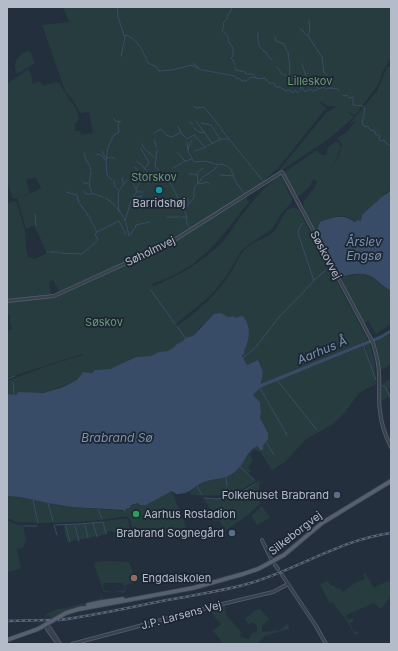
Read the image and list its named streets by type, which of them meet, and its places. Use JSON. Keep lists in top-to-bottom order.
{
  "streets": {
    "main road": ["Silkeborgvej"],
    "street": ["Søholmvej", "Søskovvej", "J.P. Larsens Vej"]
  },
  "crossings": [
    ["Søholmvej", "Søskovvej"]
  ],
  "water": ["Årslev Engsø", "Aarhus Å", "Brabrand Sø"],
  "parks": ["Lilleskov", "Storskov", "Søskov"],
  "places": [
    "Barridshøj",
    "Folkehuset Brabrand",
    "Aarhus Rostadion",
    "Brabrand Sognegård",
    "Engdalskolen"
  ]
}
